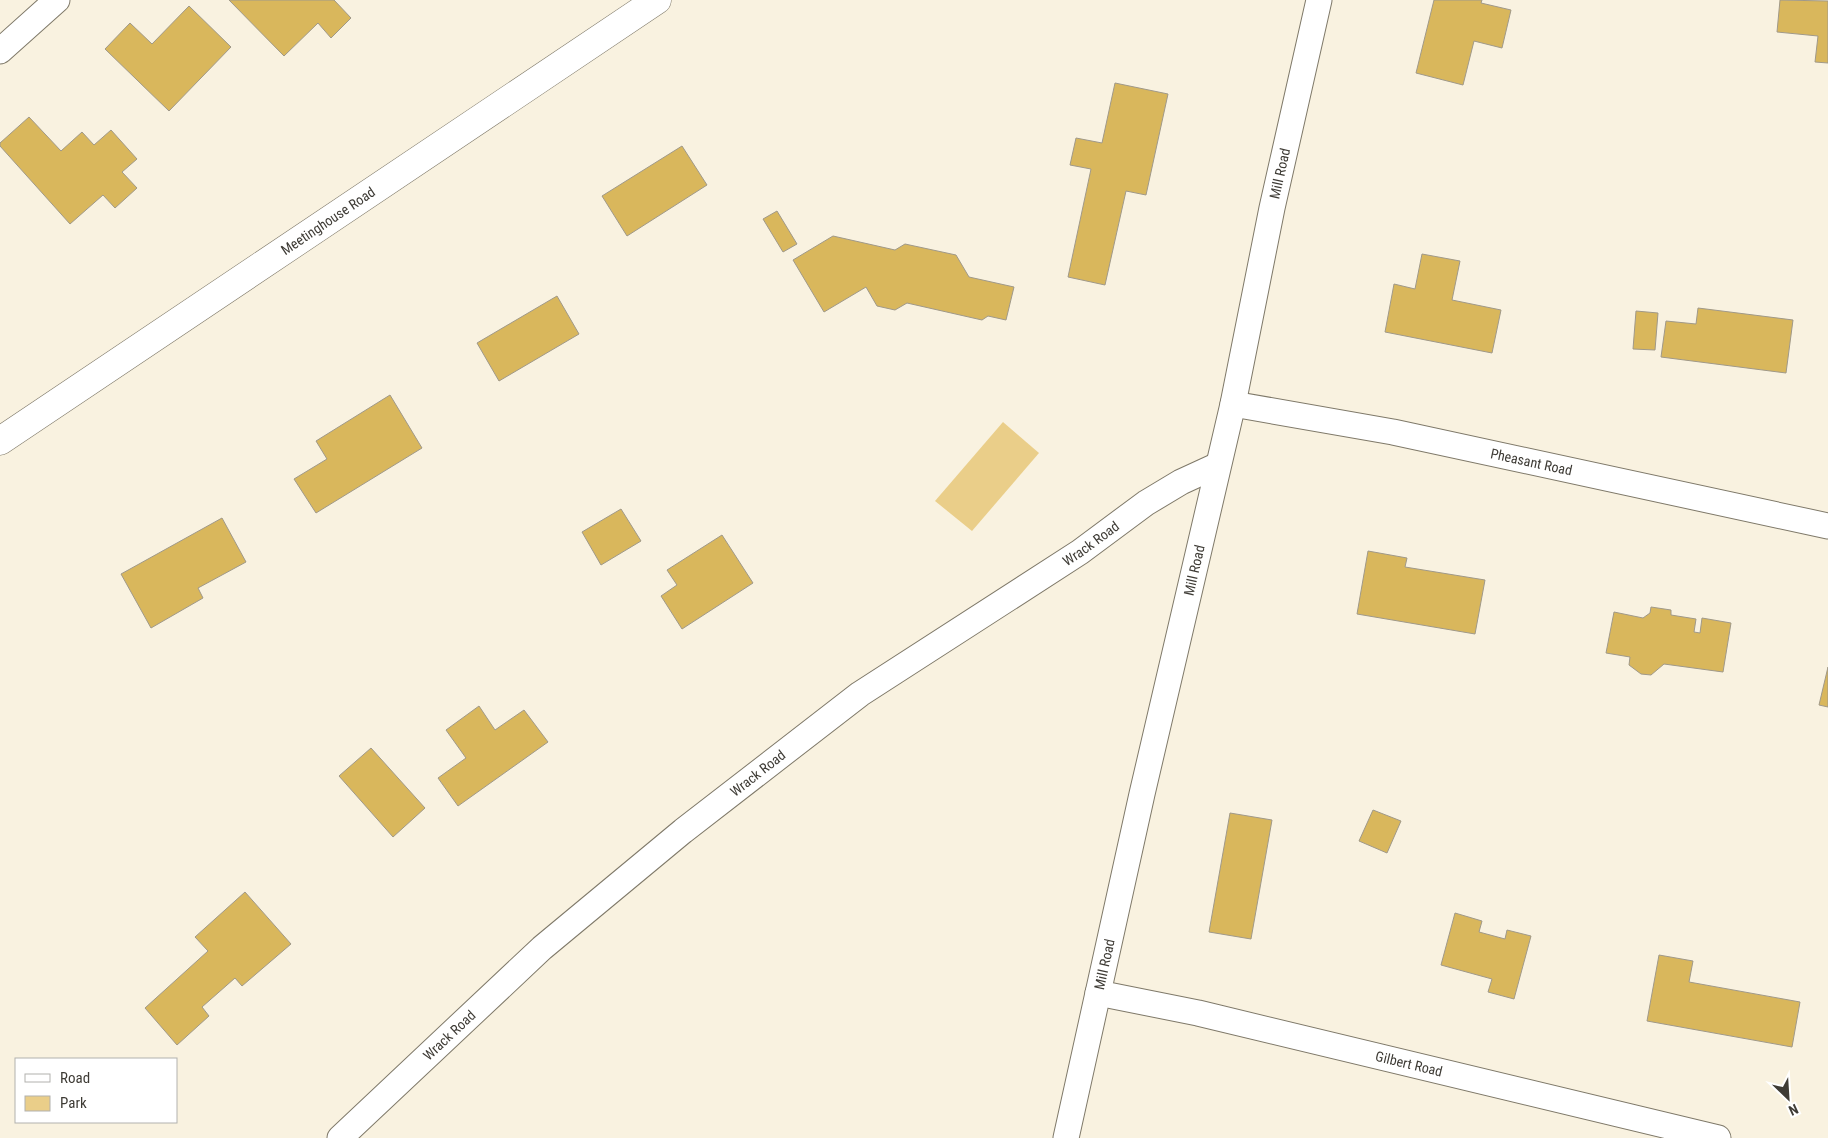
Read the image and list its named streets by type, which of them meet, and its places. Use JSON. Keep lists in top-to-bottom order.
{
  "streets": {
    "street": [
      "Mill Road",
      "Meetinghouse Road",
      "Pheasant Road",
      "Wrack Road",
      "Gilbert Road"
    ]
  },
  "crossings": [
    ["Mill Road", "Pheasant Road"],
    ["Mill Road", "Wrack Road"],
    ["Mill Road", "Gilbert Road"]
  ],
  "legend": ["Road", "Park"],
  "north": "bottom right"
}
